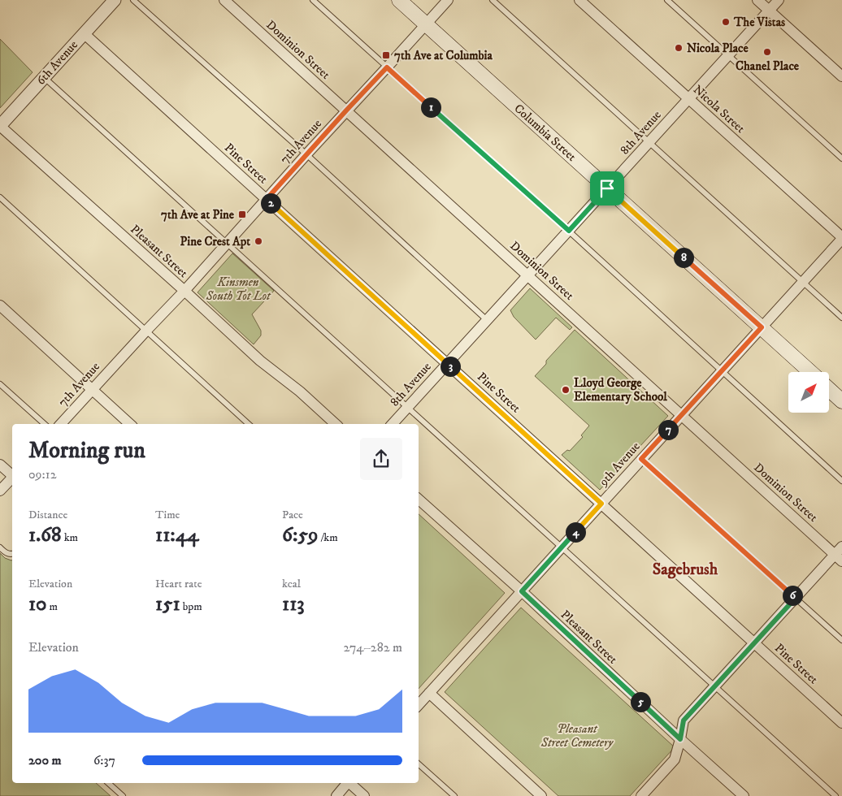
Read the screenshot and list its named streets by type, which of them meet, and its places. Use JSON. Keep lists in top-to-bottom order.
{
  "streets": {
    "main road": ["Columbia Street"],
    "street": [
      "Dominion Street",
      "6th Avenue",
      "Nicola Street",
      "8th Avenue",
      "7th Avenue",
      "Pine Street",
      "Pleasant Street",
      "9th Avenue"
    ]
  },
  "crossings": [
    ["Dominion Street", "8th Avenue"],
    ["Dominion Street", "7th Avenue"],
    ["Dominion Street", "9th Avenue"],
    ["6th Avenue", "Pine Street"],
    ["6th Avenue", "Pleasant Street"],
    ["Nicola Street", "8th Avenue"],
    ["Nicola Street", "9th Avenue"],
    ["Columbia Street", "8th Avenue"],
    ["Columbia Street", "7th Avenue"],
    ["Columbia Street", "9th Avenue"],
    ["8th Avenue", "Pine Street"],
    ["7th Avenue", "Pine Street"],
    ["7th Avenue", "Pleasant Street"],
    ["Pine Street", "9th Avenue"],
    ["Pleasant Street", "9th Avenue"]
  ],
  "districts": ["Sagebrush"],
  "parks": ["Kinsmen South Tot Lot", "Pleasant Street Cemetery"],
  "places": {
    "other": [
      "The Vistas",
      "Nicola Place",
      "Chanel Place",
      "Pine Crest Apt",
      "Lloyd George Elementary School"
    ],
    "transit": ["7th Ave at Columbia", "7th Ave at Pine"]
  },
  "north": "top right",
  "page": {
    "pins": [
      "1",
      "2",
      "8",
      "3",
      "7",
      "4",
      "6",
      "5"
    ],
    "heading": ["Morning run", "09:12"],
    "stats": [
      ["Distance", "1.68 km"],
      ["Time", "11:44"],
      ["Pace", "6:59 /km"],
      ["Elevation", "10 m"],
      ["Heart rate", "151 bpm"],
      ["kcal", "113"]
    ],
    "chart": ["Elevation", "274–282 m"],
    "list": [
      {
        "name": "200 m",
        "note": "6:37"
      }
    ]
  }
}
